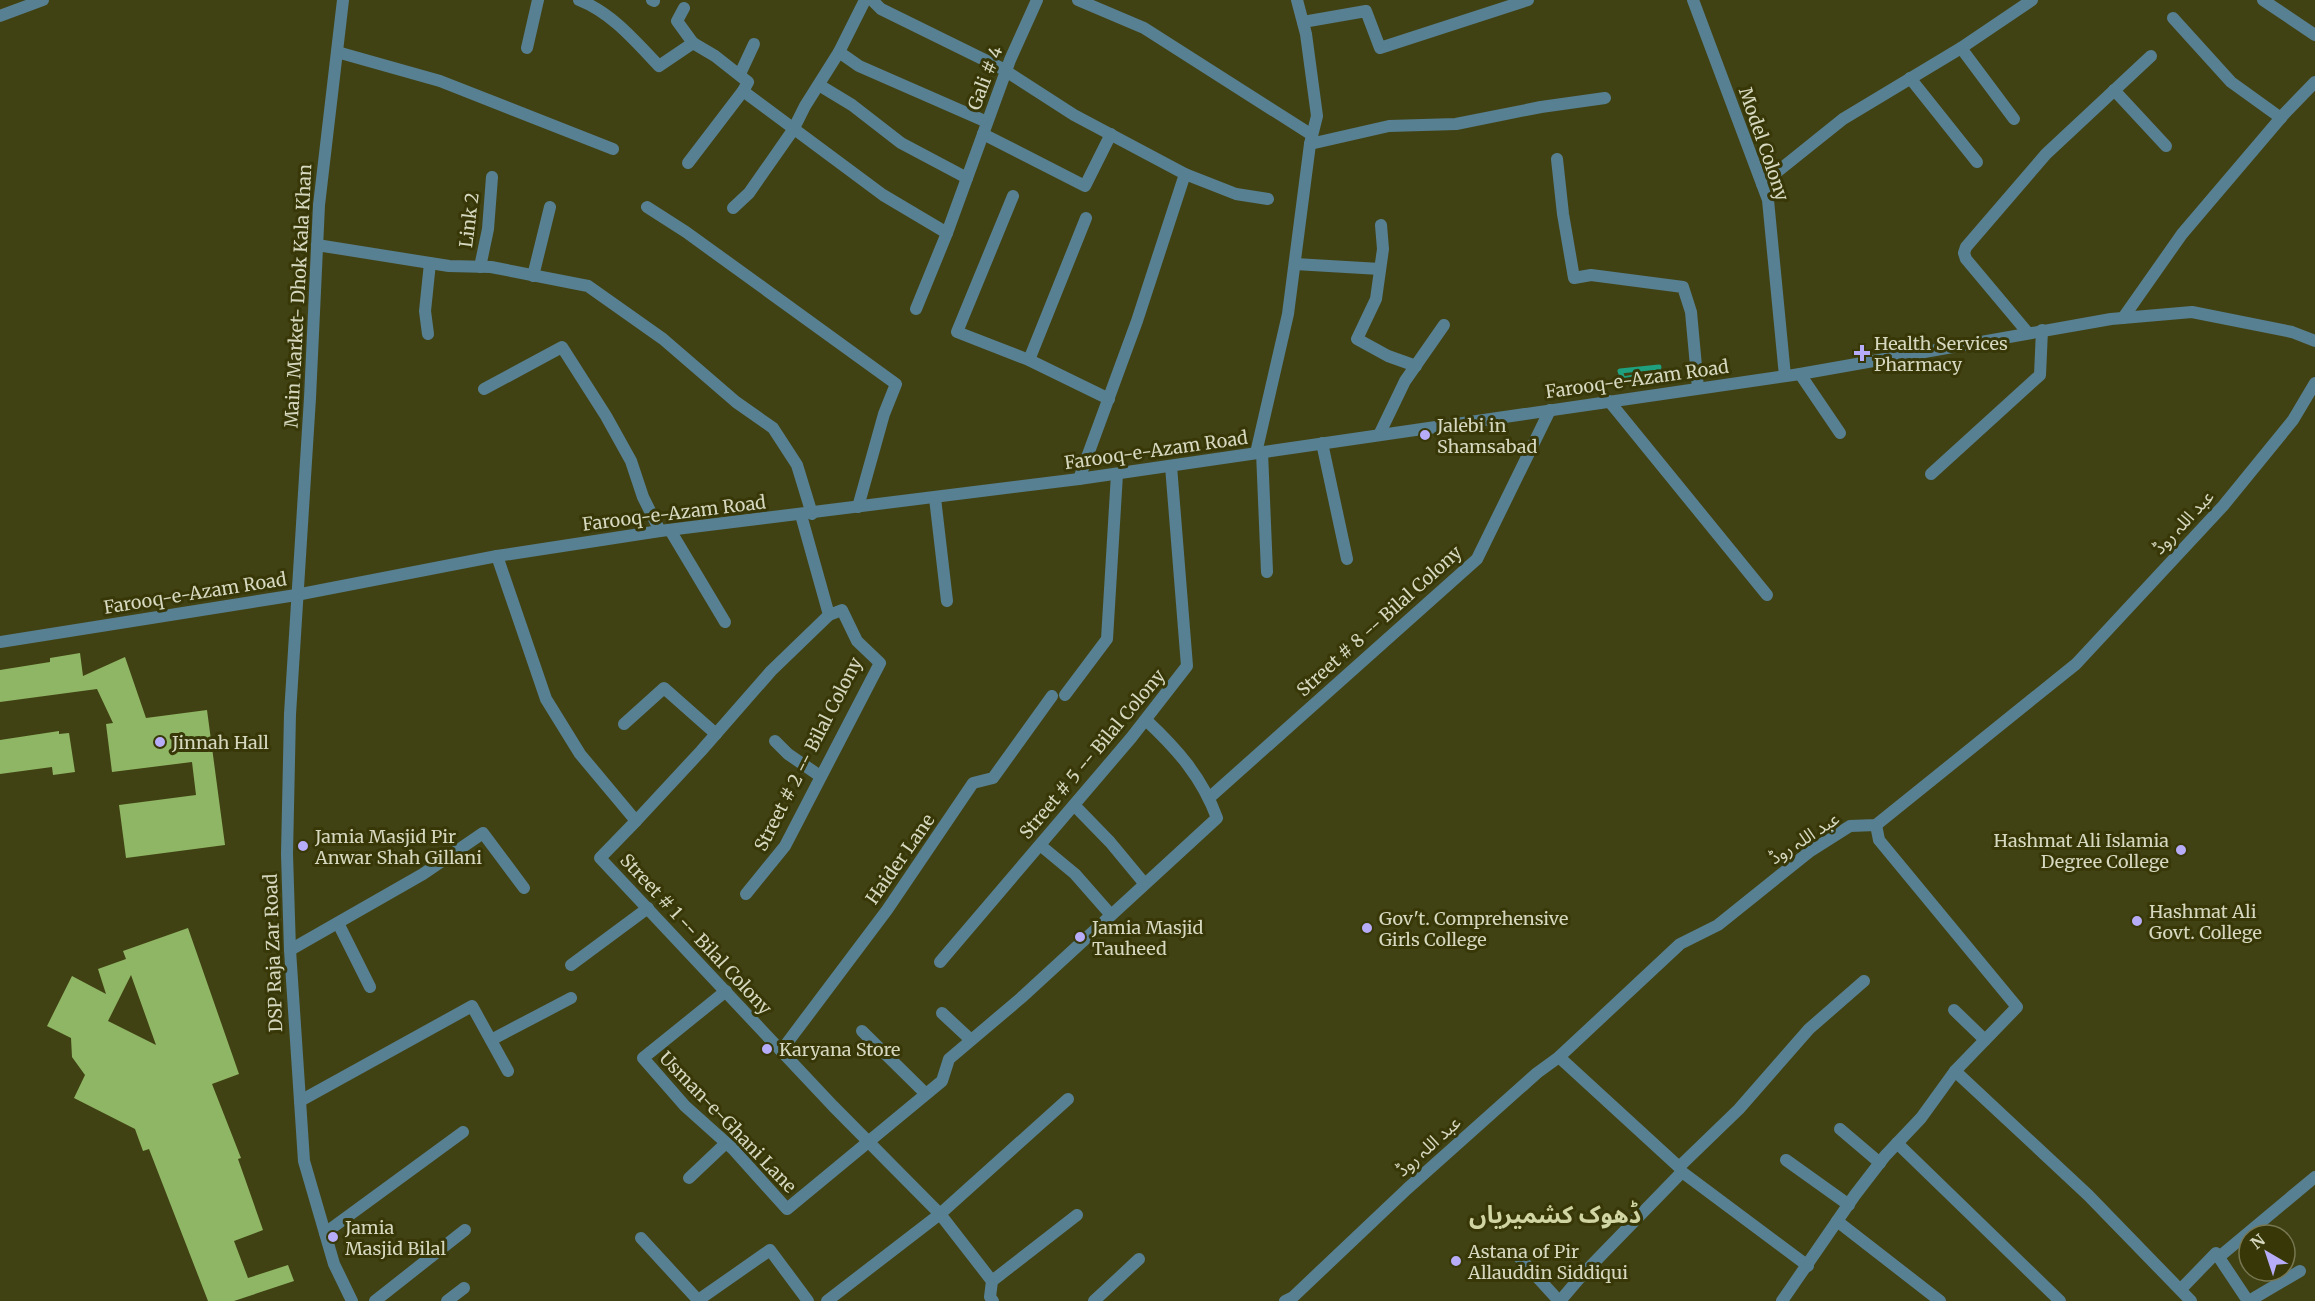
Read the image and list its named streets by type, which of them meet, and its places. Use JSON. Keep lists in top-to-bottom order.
{
  "streets": {
    "street": [
      "Gali # 4",
      "Model Colony",
      "Link 2",
      "Main Market- Dhok Kala Khan",
      "Farooq-e-Azam Road",
      "عبد اللہ روڈ",
      "Street # 8 -- Bilal Colony",
      "Street # 2 -- Bilal Colony",
      "Street # 5 -- Bilal Colony",
      "Haider Lane",
      "Street # 1 -- Bilal Colony",
      "DSP Raja Zar Road",
      "Usman-e-Ghani Lane"
    ]
  },
  "crossings": [
    ["Model Colony", "Farooq-e-Azam Road"],
    ["Main Market- Dhok Kala Khan", "Farooq-e-Azam Road"],
    ["Main Market- Dhok Kala Khan", "DSP Raja Zar Road"],
    ["Farooq-e-Azam Road", "Street # 8 -- Bilal Colony"],
    ["Farooq-e-Azam Road", "Street # 5 -- Bilal Colony"],
    ["Farooq-e-Azam Road", "DSP Raja Zar Road"],
    ["Haider Lane", "Street # 1 -- Bilal Colony"],
    ["Street # 1 -- Bilal Colony", "Usman-e-Ghani Lane"]
  ],
  "districts": ["ڈھوک کشمیریاں"],
  "places": {
    "health": ["Health Services Pharmacy"],
    "other": [
      "Jalebi in Shamsabad",
      "Jinnah Hall",
      "Jamia Masjid Pir Anwar Shah Gillani",
      "Hashmat Ali Islamia Degree College",
      "Hashmat Ali Govt. College",
      "Gov't. Comprehensive Girls College",
      "Jamia Masjid Tauheed",
      "Karyana Store",
      "Jamia Masjid Bilal",
      "Astana of Pir Allauddin Siddiqui"
    ]
  },
  "north": "top left"
}
